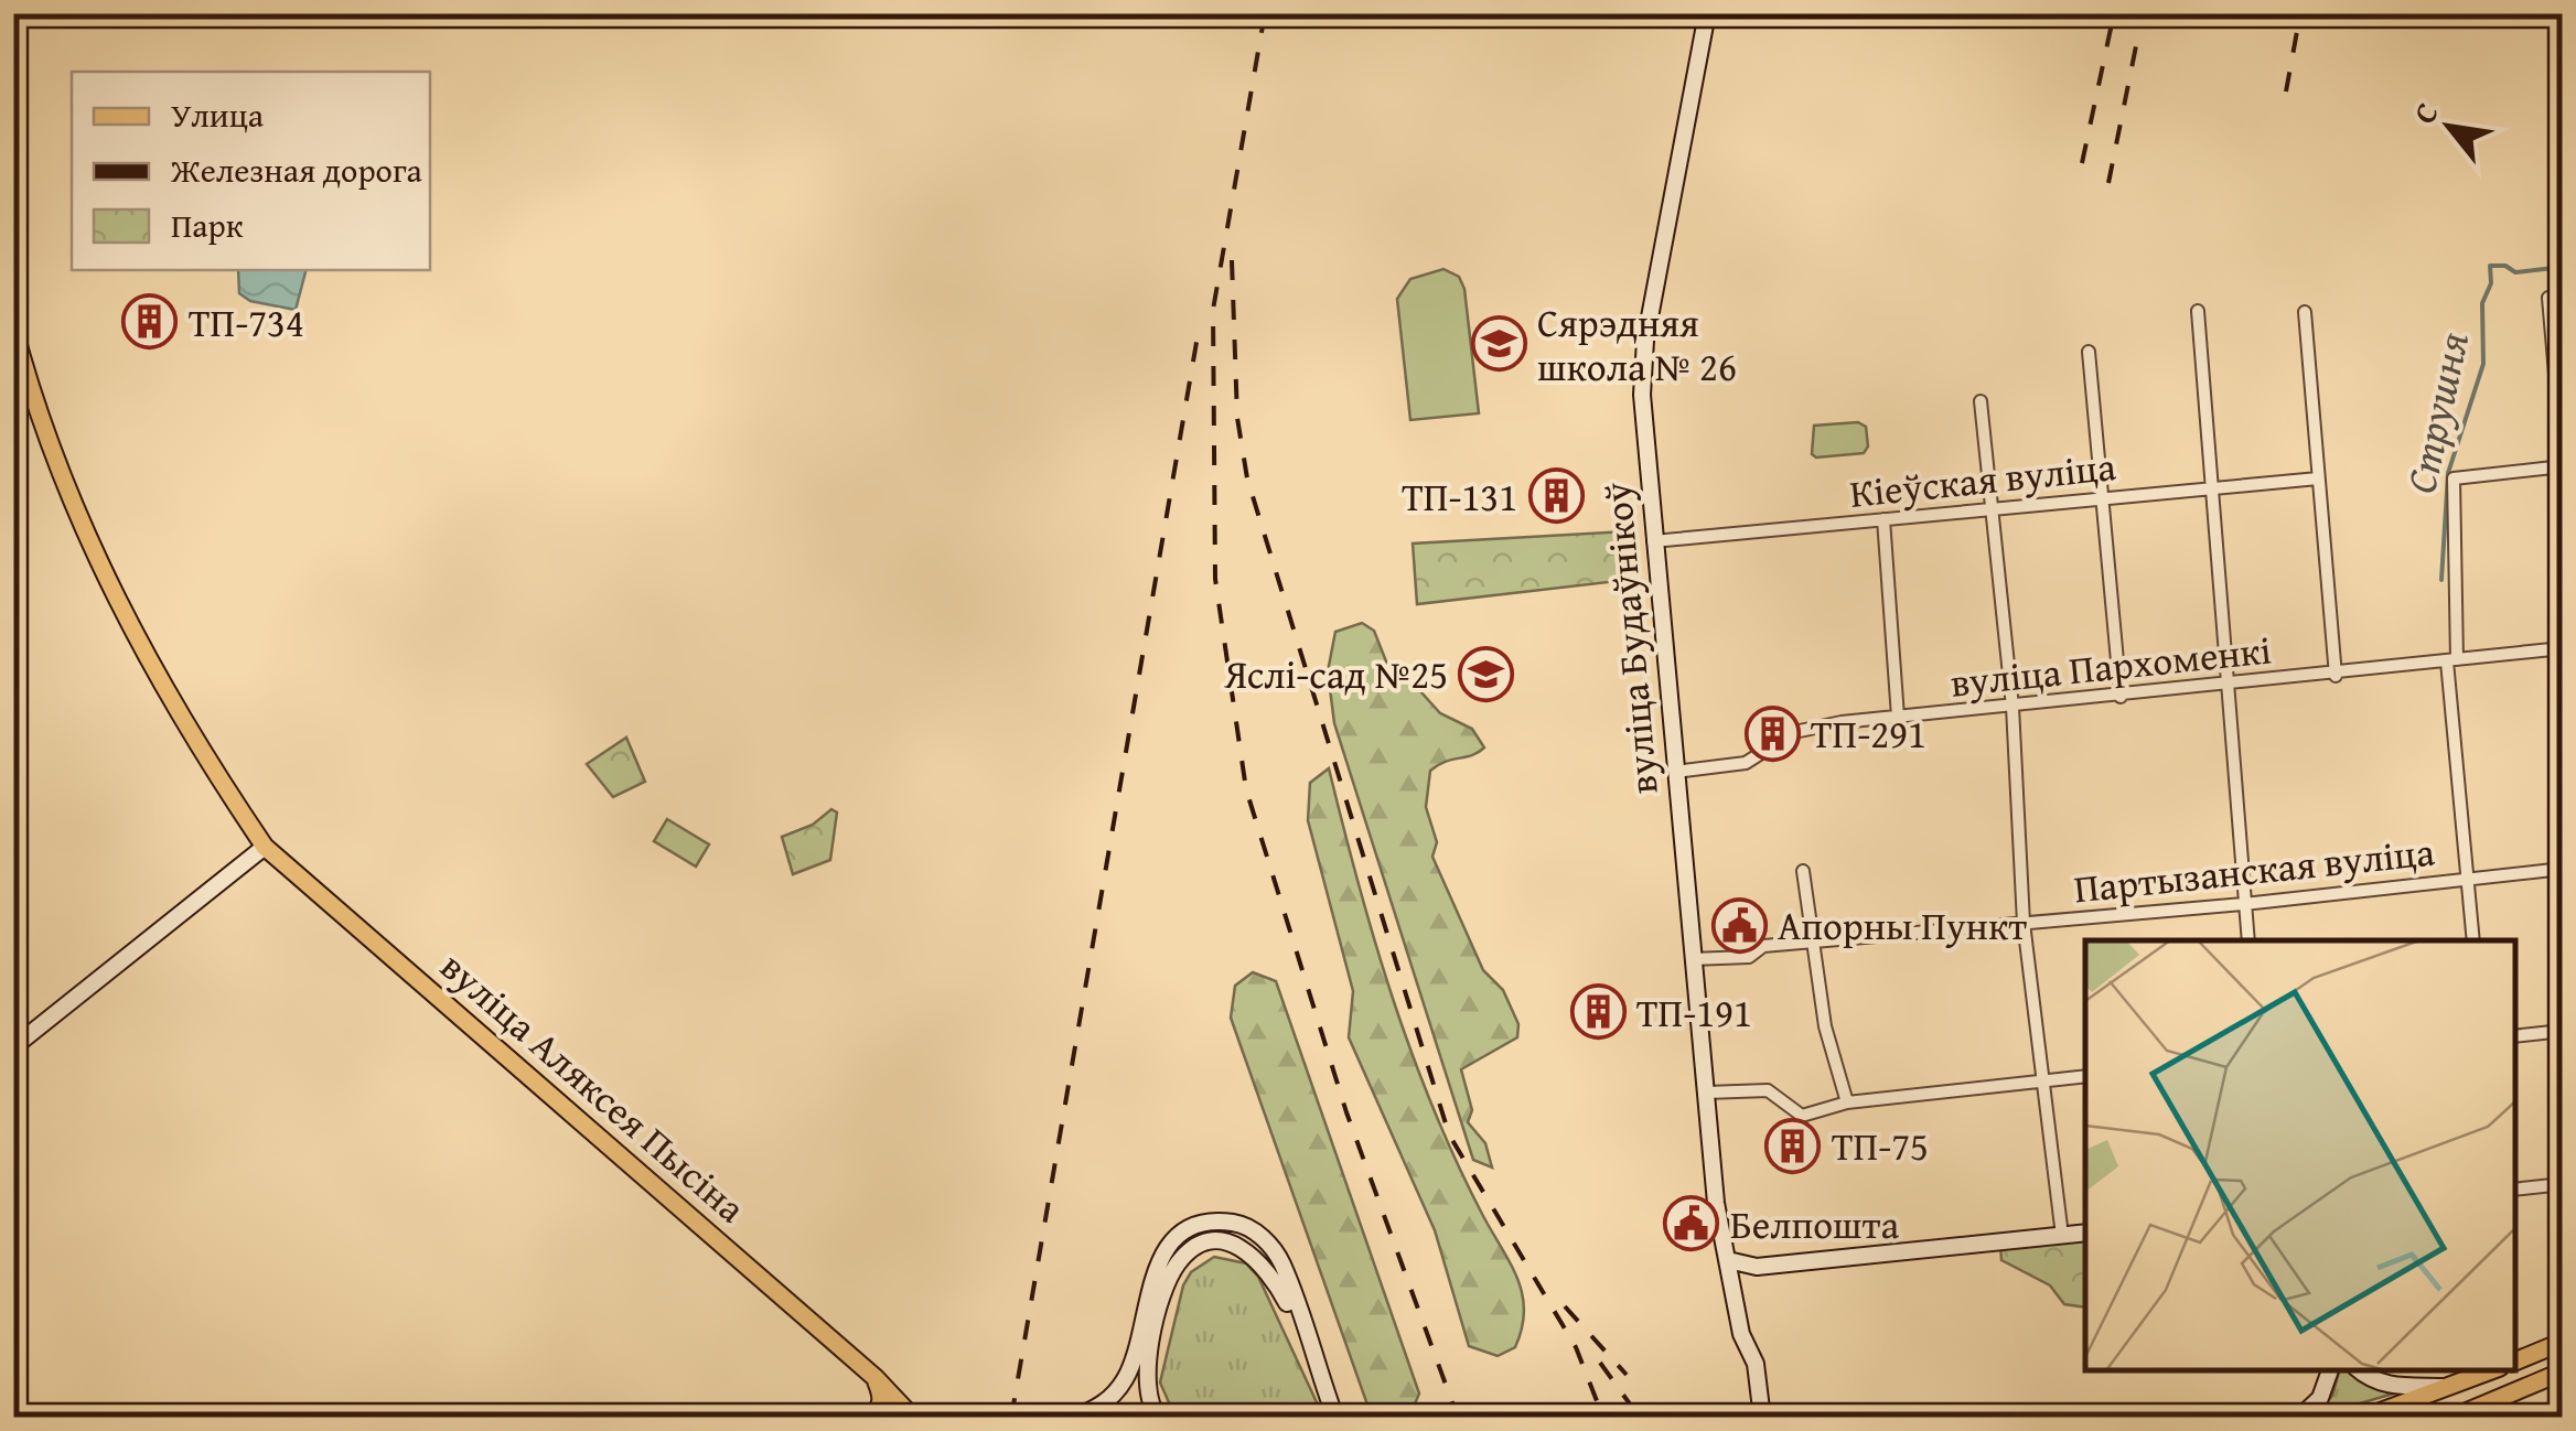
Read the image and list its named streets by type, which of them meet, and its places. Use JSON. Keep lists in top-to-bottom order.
{
  "streets": {
    "main road": ["вуліца Будаўнікоў", "вуліца Аляксея Пысіна"],
    "street": ["Кіеўская вуліца", "вуліца Пархоменкі", "Партызанская вуліца"]
  },
  "crossings": [
    ["Кіеўская вуліца", "вуліца Будаўнікоў"],
    ["вуліца Будаўнікоў", "вуліца Пархоменкі"],
    ["вуліца Будаўнікоў", "Партызанская вуліца"]
  ],
  "water": ["Струшня"],
  "places": {
    "building": [
      "ТП-734",
      "ТП-131",
      "ТП-291",
      "ТП-191",
      "ТП-75"
    ],
    "school or university": ["Сярэдняя школа № 26", "Яслі-сад №25"],
    "public building": ["Апорны Пункт", "Белпошта"]
  },
  "legend": ["Улица", "Железная дорога", "Парк"],
  "north": "top left"
}
